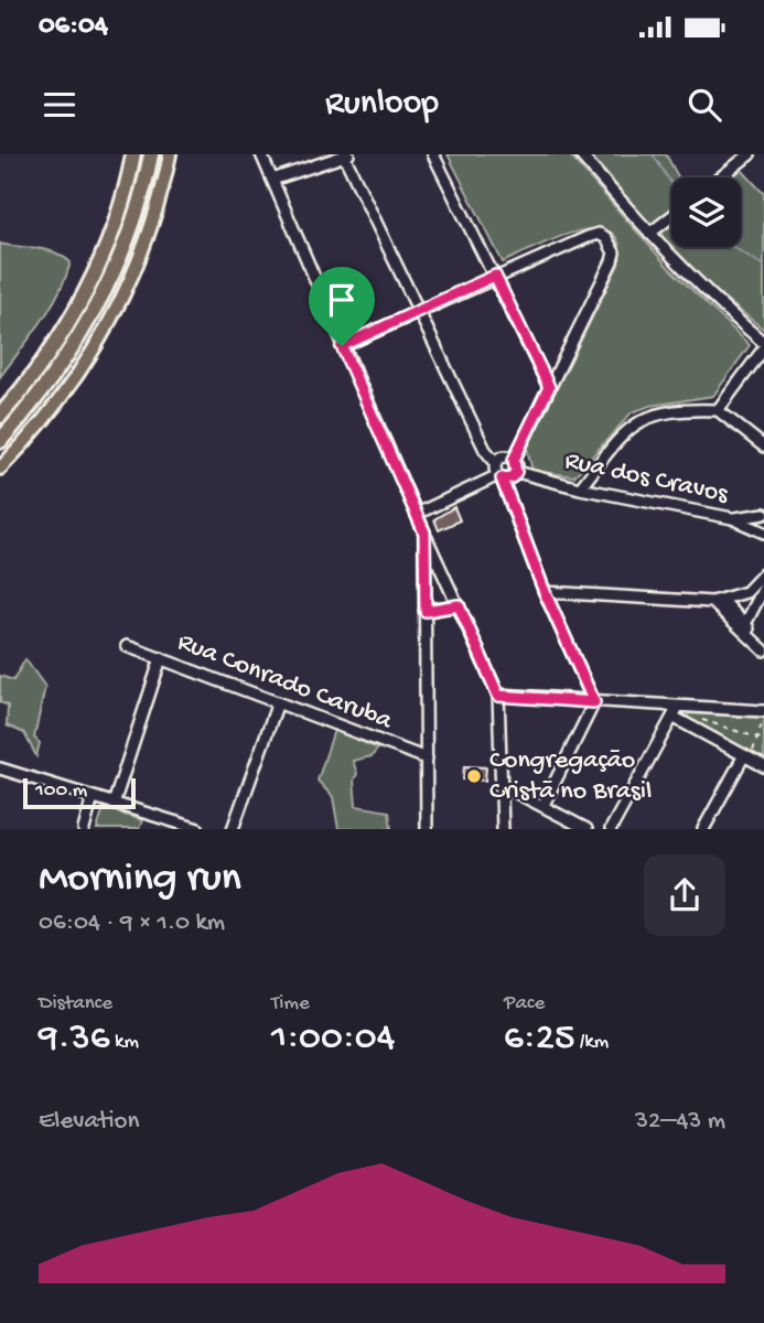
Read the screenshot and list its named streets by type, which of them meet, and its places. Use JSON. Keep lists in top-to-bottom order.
{
  "streets": {
    "street": ["Rua dos Cravos", "Rua Conrado Caruba"]
  },
  "places": ["Congregação Cristã no Brasil"],
  "scale_bar": "100 m",
  "page": {
    "status": "06:04",
    "header": "Runloop",
    "scale": "100 m",
    "heading": ["Morning run", "06:04 · 9 × 1.0 km"],
    "stats": [
      ["Distance", "9.36 km"],
      ["Time", "1:00:04"],
      ["Pace", "6:25 /km"]
    ],
    "chart": ["Elevation", "32–43 m"]
  }
}
